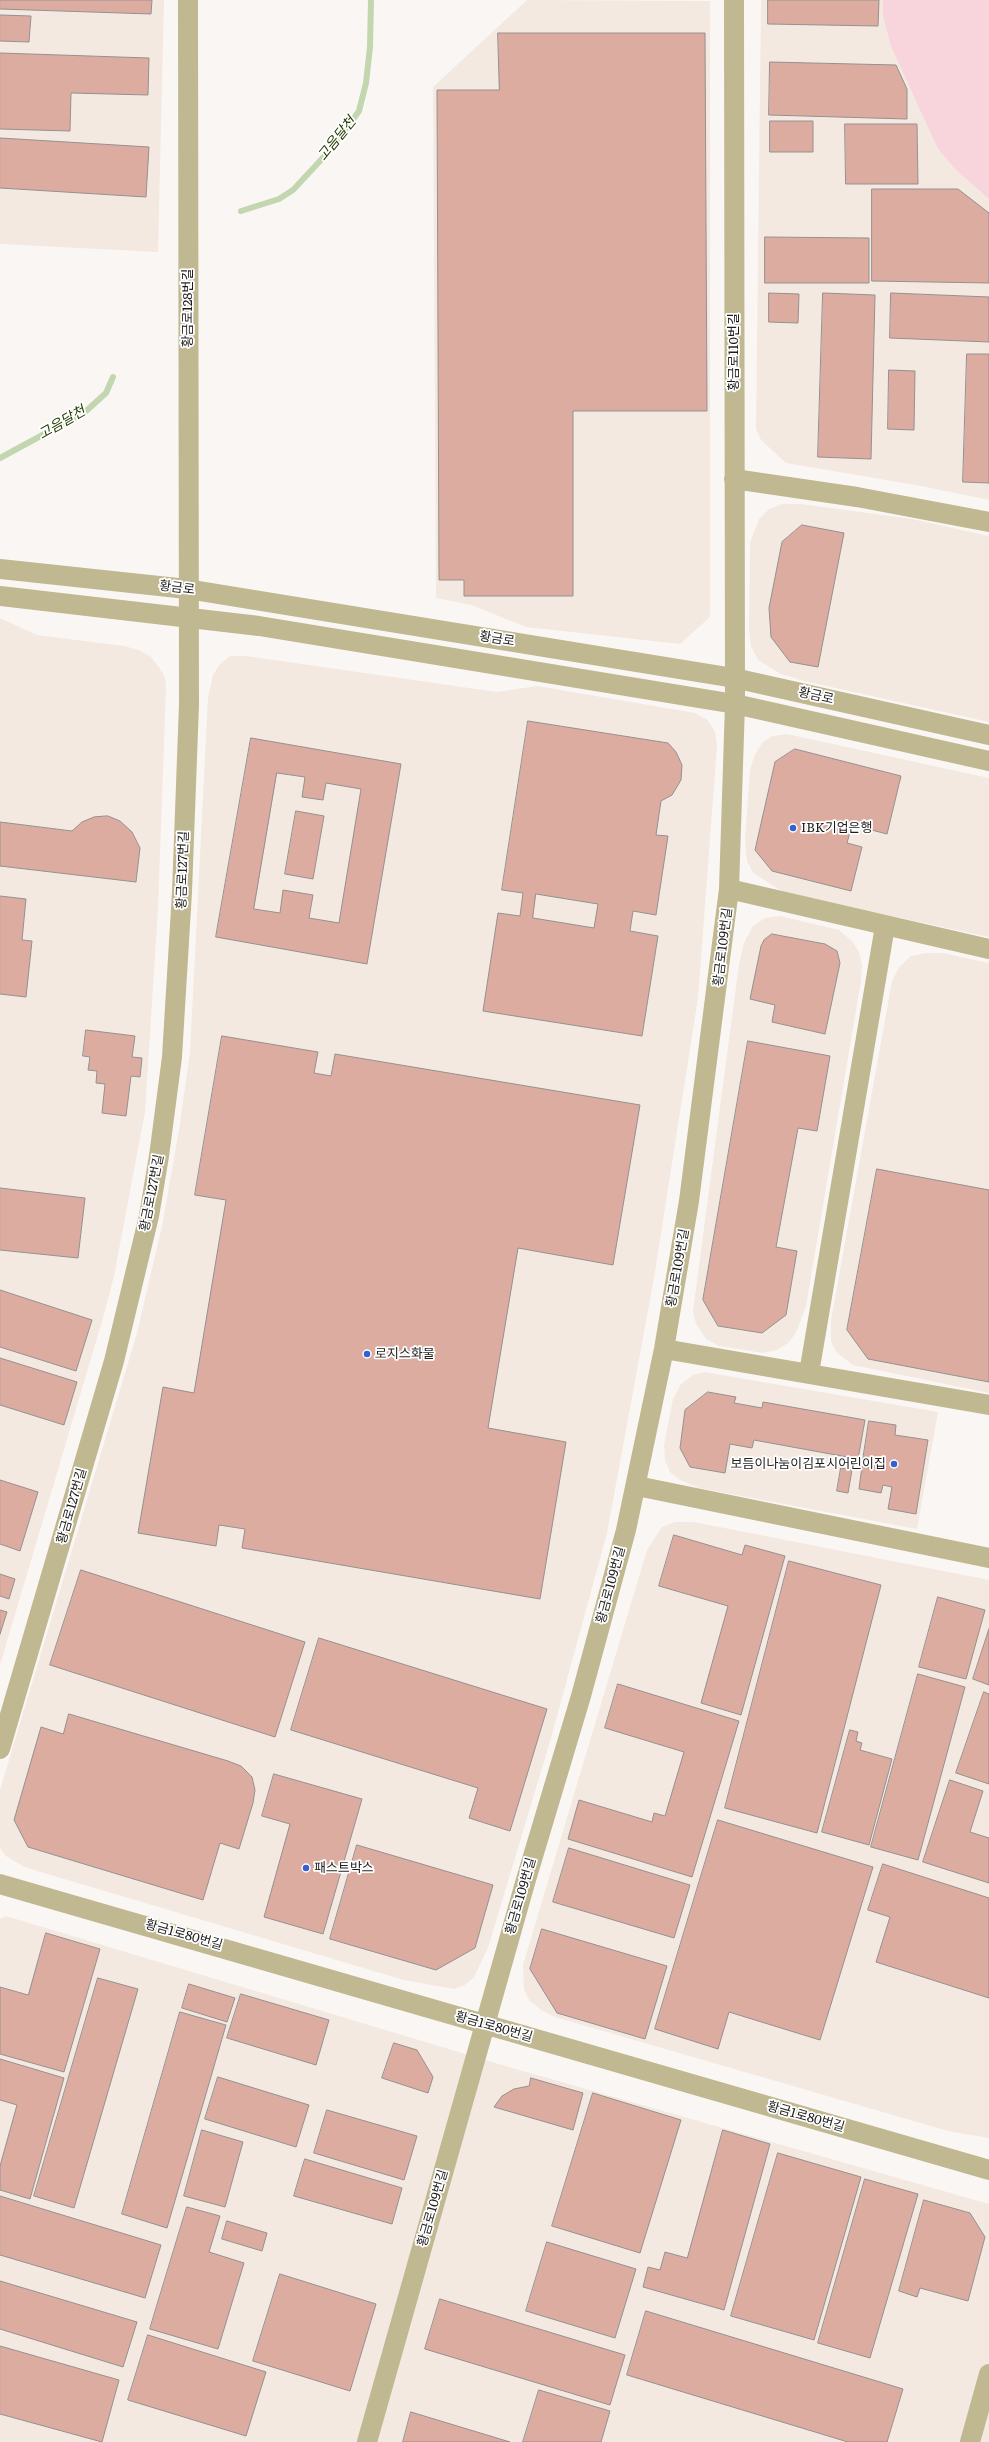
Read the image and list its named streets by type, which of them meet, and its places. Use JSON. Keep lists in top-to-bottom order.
{
  "streets": {
    "street": [
      "황금로128번길",
      "황금로110번길",
      "황금로",
      "황금로127번길",
      "황금로109번길",
      "황금1로80번길"
    ]
  },
  "crossings": [
    ["황금로128번길", "황금로"],
    ["황금로128번길", "황금로127번길"],
    ["황금로110번길", "황금로"],
    ["황금로110번길", "황금로109번길"],
    ["황금로", "황금로127번길"],
    ["황금로", "황금로109번길"],
    ["황금로109번길", "황금1로80번길"]
  ],
  "water": ["고음달천"],
  "places": [
    "IBK기업은행",
    "로지스화물",
    "보듬이나눔이김포시어린이집",
    "패스트박스"
  ]
}
